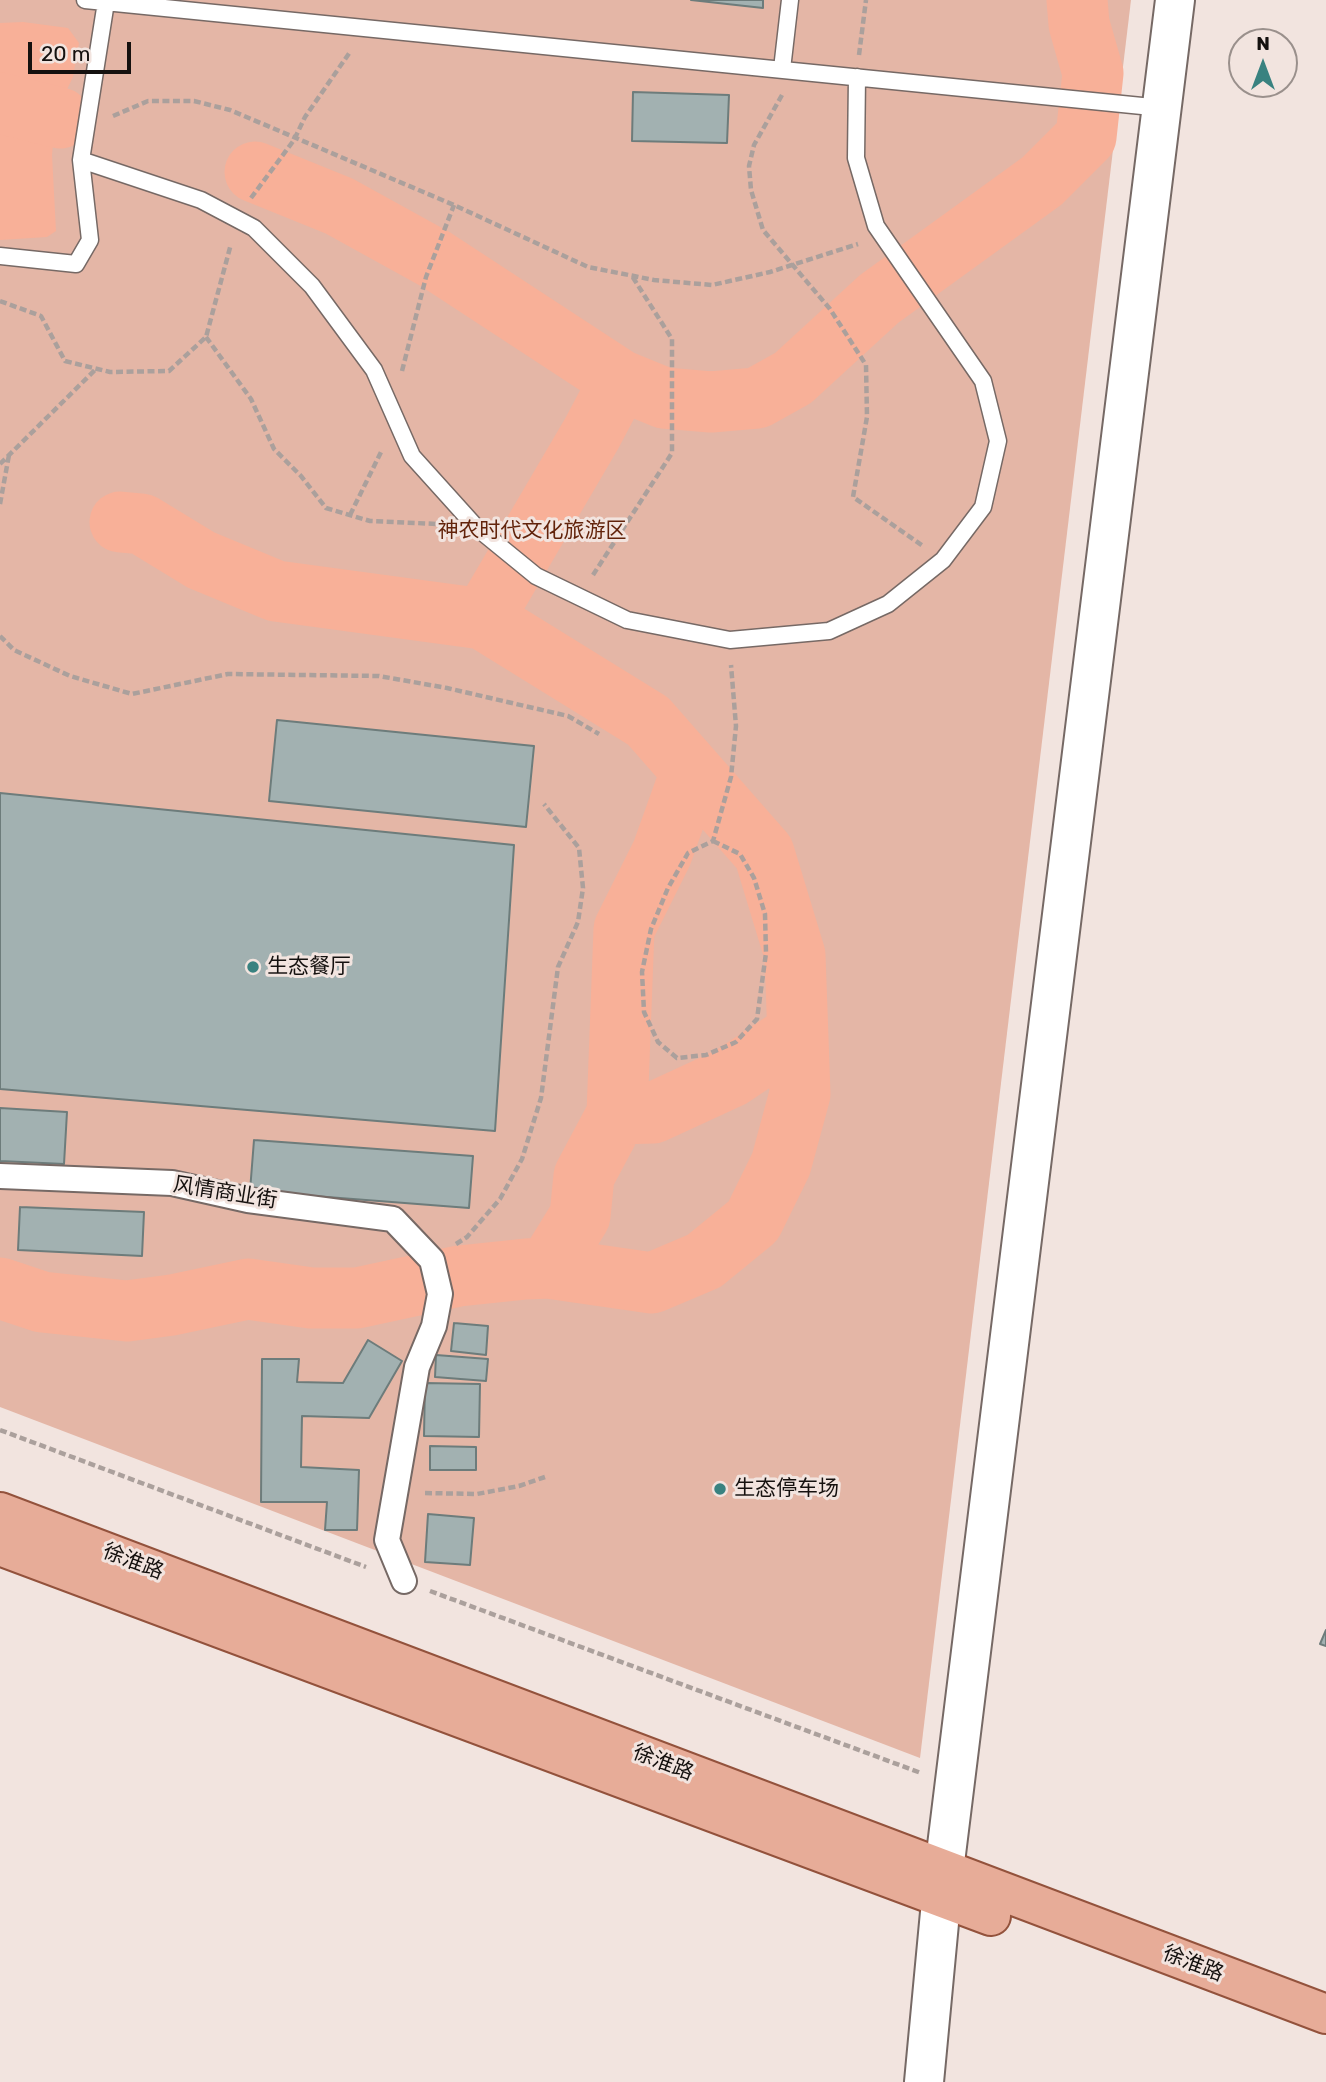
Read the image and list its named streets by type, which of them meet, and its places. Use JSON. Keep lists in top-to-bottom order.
{
  "streets": {
    "main road": ["徐淮路"],
    "street": ["风情商业街"]
  },
  "parks": ["神农时代文化旅游区"],
  "places": ["生态餐厅", "生态停车场"],
  "scale_bar": "20 m",
  "north": "top"
}
